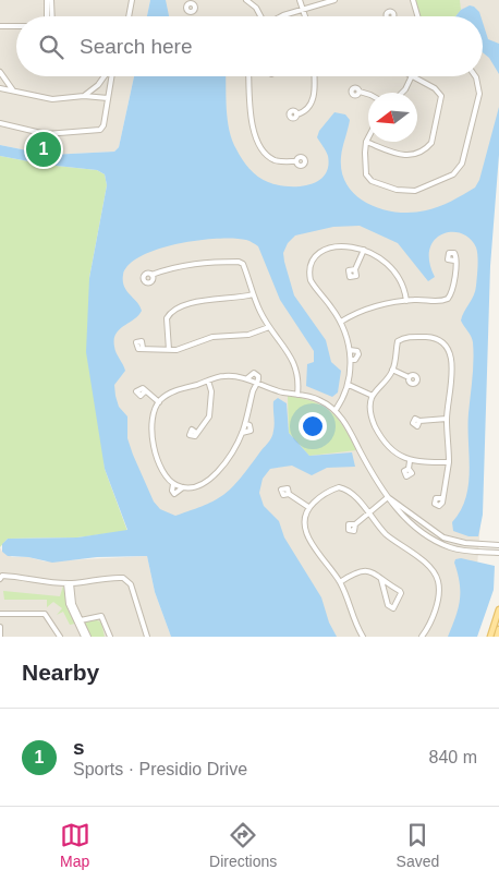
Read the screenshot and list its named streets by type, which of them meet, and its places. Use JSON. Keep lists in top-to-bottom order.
{
  "north": "left",
  "page": {
    "search": "Search here",
    "pins": "1",
    "heading": "Nearby",
    "list": [
      {
        "mark": "1",
        "name": "s",
        "note": "Sports · Presidio Drive",
        "value": "840 m"
      }
    ],
    "nav": ["Map", "Directions", "Saved"]
  }
}
